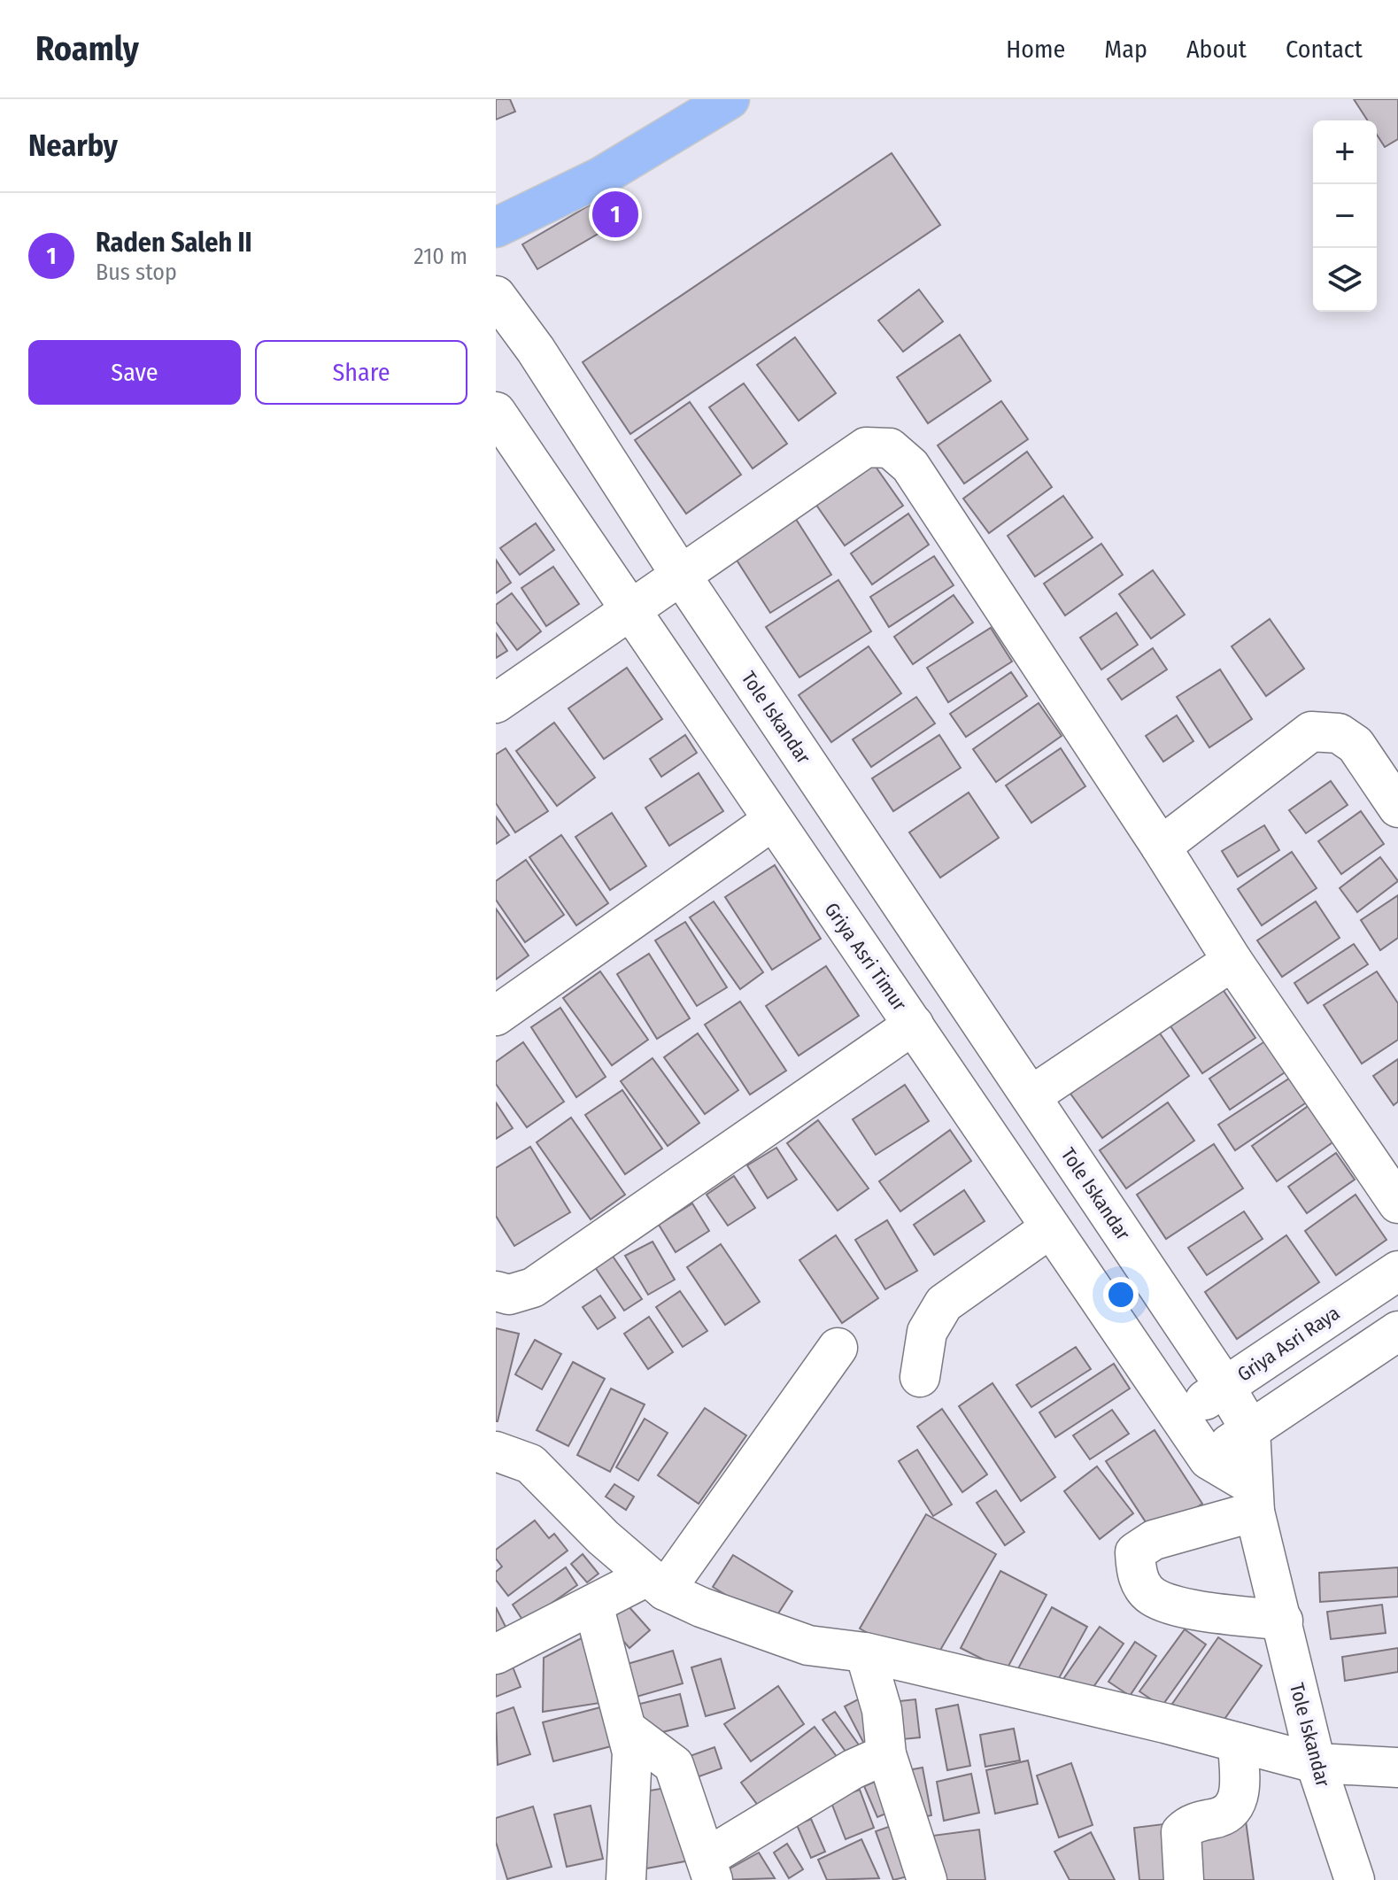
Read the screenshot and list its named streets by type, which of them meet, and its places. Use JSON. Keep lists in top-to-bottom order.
{
  "streets": {
    "street": ["Tole Iskandar", "Griya Asri Timur", "Griya Asri Raya"]
  },
  "crossings": [
    ["Tole Iskandar", "Griya Asri Timur"],
    ["Tole Iskandar", "Griya Asri Raya"],
    ["Griya Asri Timur", "Griya Asri Raya"]
  ],
  "page": {
    "header": "Roamly",
    "nav": [
      "Home",
      "Map",
      "About",
      "Contact"
    ],
    "heading": "Nearby",
    "map_buttons": ["+", "−"],
    "pins": "1",
    "list": [
      {
        "mark": "1",
        "name": "Raden Saleh II",
        "note": "Bus stop",
        "value": "210 m"
      }
    ],
    "buttons": ["Save", "Share"]
  }
}
